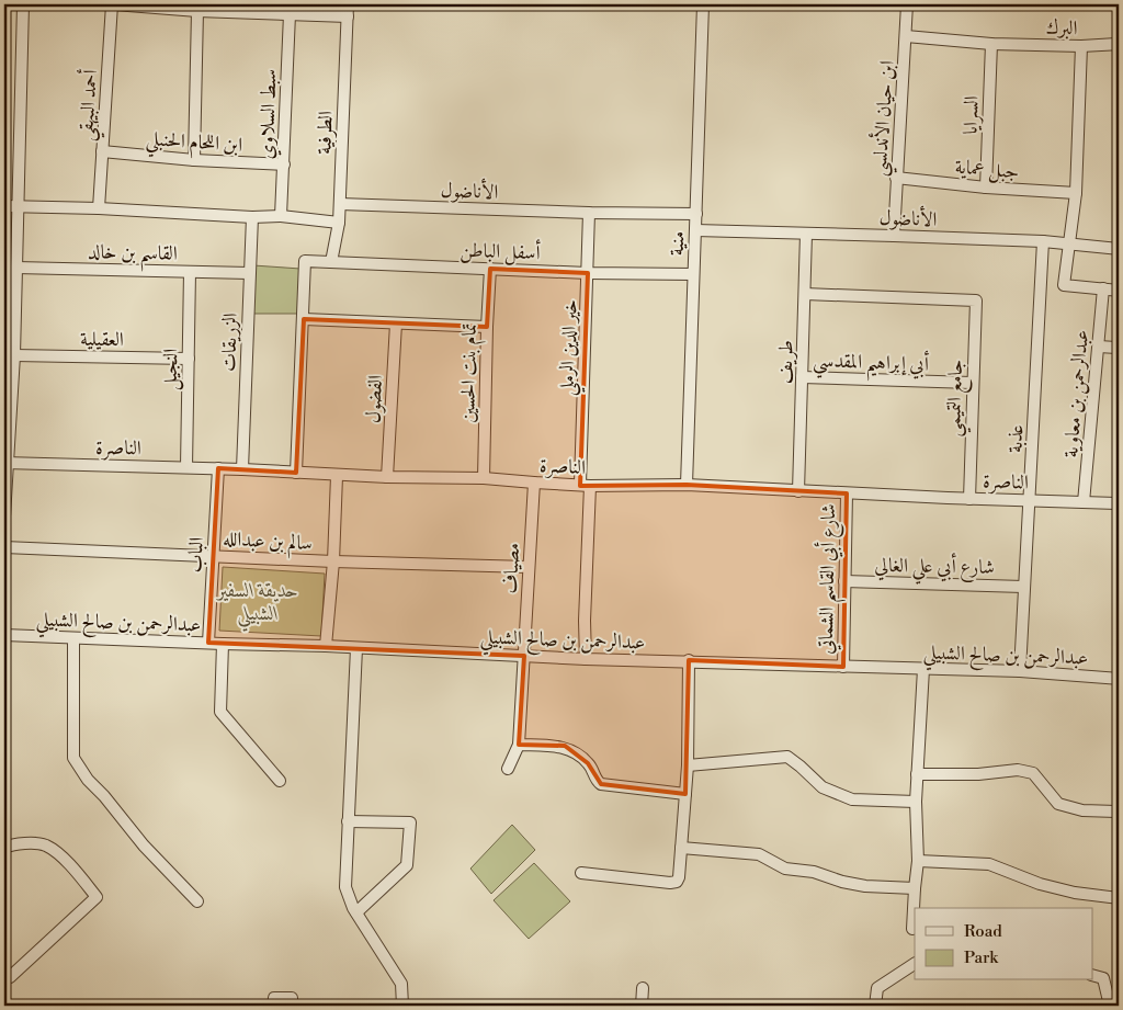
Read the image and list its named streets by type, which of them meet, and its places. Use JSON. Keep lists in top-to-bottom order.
{
  "streets": {
    "street": [
      "البرك",
      "أحمد البيهقي",
      "سبط السلاوي",
      "السرايا",
      "ابن حيان الأندلسي",
      "الطرفية",
      "ابن اللحام الحنبلي",
      "جبل عماية",
      "الأناضول",
      "منية",
      "أسفل الباطن",
      "القاسم بن خالد",
      "العقيلية",
      "الزريقات",
      "خير الدين الرملي",
      "طريف",
      "أبي إبراهيم المقدسي",
      "النجيل",
      "تمام بنت الحسين",
      "عبدالرحمن بن معاوية",
      "جامع التميمي",
      "الفضول",
      "عذبة",
      "الناصرة",
      "سالم بن عبدالله",
      "الباب",
      "شارع أبي علي الغالي",
      "مصياف",
      "شارع أبي القاسم الشماتي",
      "عبدالرحمن بن صالح الشبيلي"
    ]
  },
  "crossings": [
    ["البرك", "السرايا"],
    ["البرك", "ابن حيان الأندلسي"],
    ["أحمد البيهقي", "ابن اللحام الحنبلي"],
    ["سبط السلاوي", "ابن اللحام الحنبلي"],
    ["السرايا", "جبل عماية"],
    ["ابن حيان الأندلسي", "جبل عماية"],
    ["ابن حيان الأندلسي", "الأناضول"],
    ["الطرفية", "الأناضول"],
    ["الطرفية", "أسفل الباطن"],
    ["الأناضول", "منية"],
    ["الأناضول", "خير الدين الرملي"],
    ["الأناضول", "طريف"],
    ["الأناضول", "عذبة"],
    ["منية", "أسفل الباطن"],
    ["منية", "الناصرة"],
    ["أسفل الباطن", "خير الدين الرملي"],
    ["أسفل الباطن", "تمام بنت الحسين"],
    ["القاسم بن خالد", "الزريقات"],
    ["القاسم بن خالد", "النجيل"],
    ["العقيلية", "النجيل"],
    ["الزريقات", "الناصرة"],
    ["خير الدين الرملي", "الناصرة"],
    ["خير الدين الرملي", "عبدالرحمن بن صالح الشبيلي"],
    ["طريف", "أبي إبراهيم المقدسي"],
    ["طريف", "جامع التميمي"],
    ["طريف", "الناصرة"],
    ["أبي إبراهيم المقدسي", "جامع التميمي"],
    ["النجيل", "الناصرة"],
    ["تمام بنت الحسين", "الناصرة"],
    ["عبدالرحمن بن معاوية", "الناصرة"],
    ["جامع التميمي", "الناصرة"],
    ["الفضول", "الناصرة"],
    ["عذبة", "الناصرة"],
    ["عذبة", "شارع أبي علي الغالي"],
    ["عذبة", "عبدالرحمن بن صالح الشبيلي"],
    ["الناصرة", "الباب"],
    ["الناصرة", "مصياف"],
    ["الناصرة", "شارع أبي القاسم الشماتي"],
    ["سالم بن عبدالله", "الباب"],
    ["سالم بن عبدالله", "مصياف"],
    ["الباب", "عبدالرحمن بن صالح الشبيلي"],
    ["شارع أبي علي الغالي", "شارع أبي القاسم الشماتي"],
    ["مصياف", "عبدالرحمن بن صالح الشبيلي"],
    ["شارع أبي القاسم الشماتي", "عبدالرحمن بن صالح الشبيلي"]
  ],
  "parks": ["حديقة السفير الشبيلي"],
  "legend": ["Road", "Park"]
}
